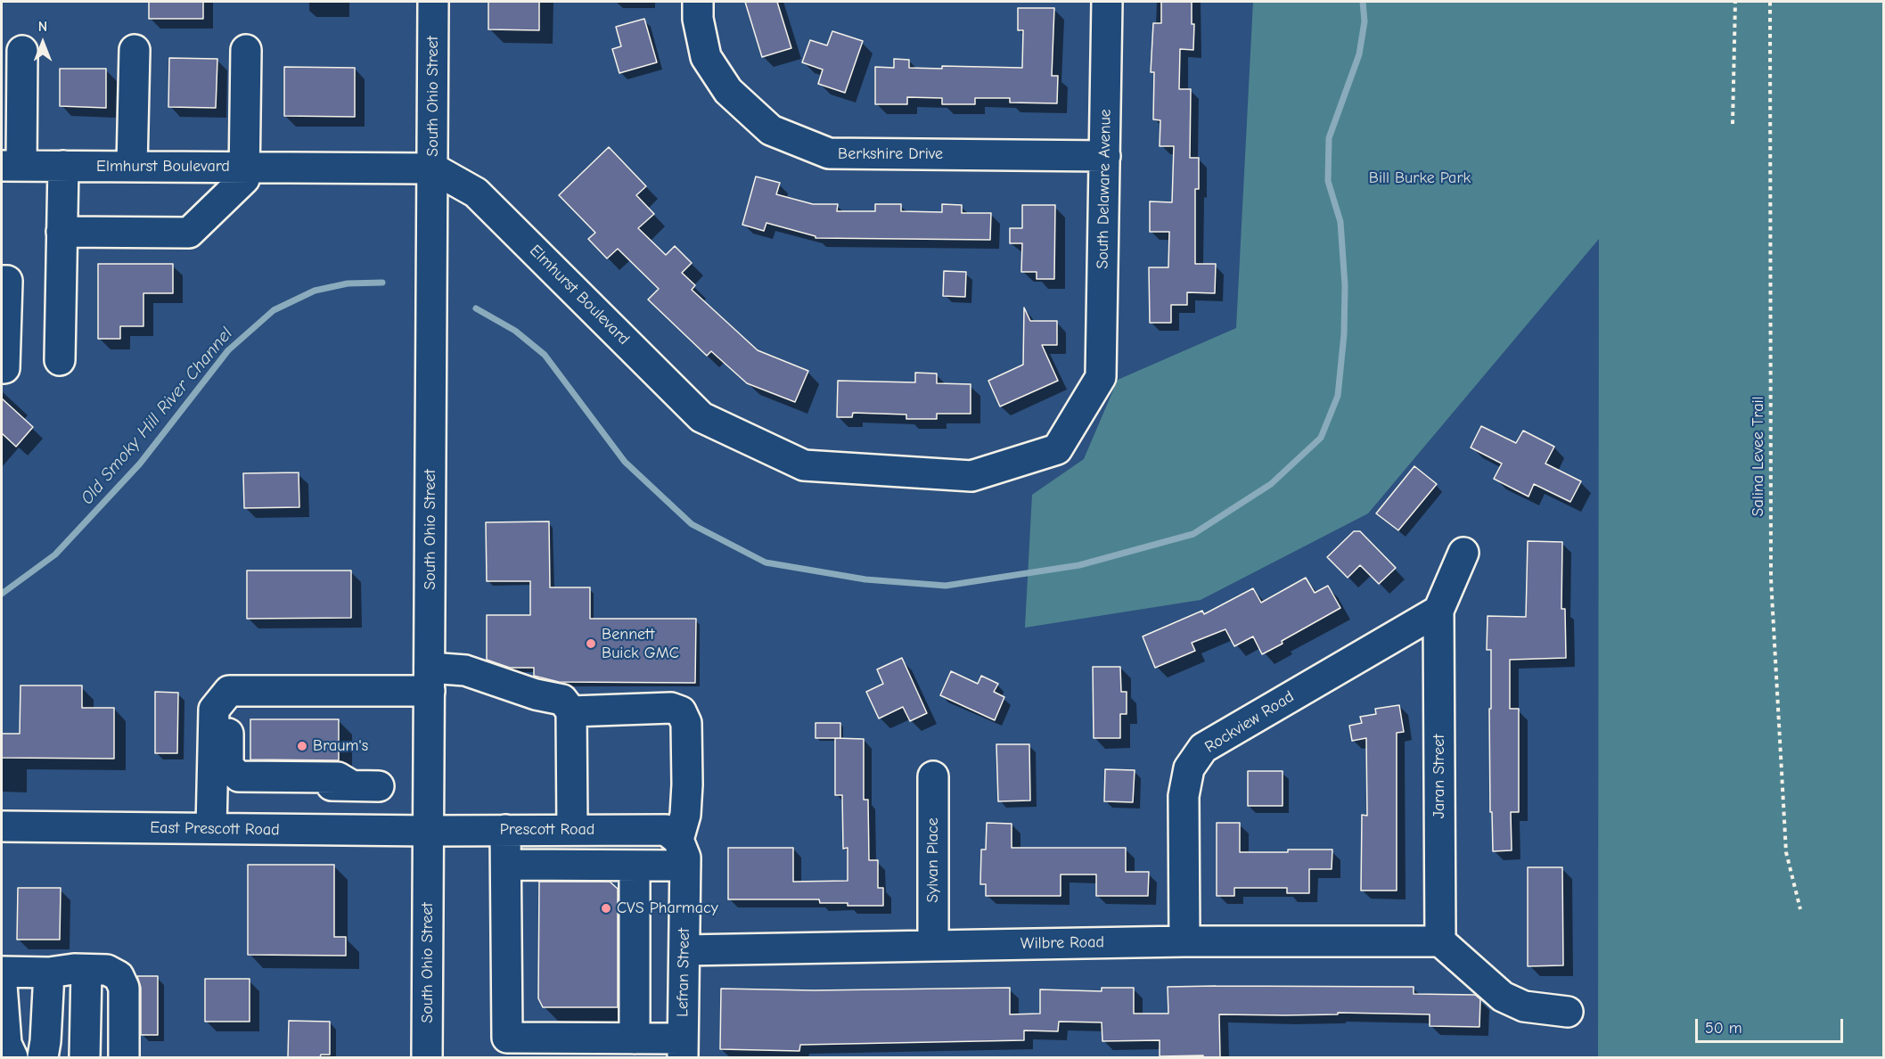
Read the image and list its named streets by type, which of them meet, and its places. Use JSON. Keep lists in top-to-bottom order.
{
  "streets": {
    "street": [
      "South Ohio Street",
      "Berkshire Drive",
      "Elmhurst Boulevard",
      "South Delaware Avenue",
      "Rockview Road",
      "Jaran Street",
      "East Prescott Road",
      "Prescott Road",
      "Sylvan Place",
      "Wilbre Road",
      "Lefran Street"
    ],
    "path": ["Salina Levee Trail"]
  },
  "crossings": [
    ["South Ohio Street", "Elmhurst Boulevard"],
    ["South Ohio Street", "East Prescott Road"],
    ["South Ohio Street", "Prescott Road"],
    ["Berkshire Drive", "South Delaware Avenue"],
    ["Elmhurst Boulevard", "South Delaware Avenue"],
    ["Rockview Road", "Jaran Street"],
    ["Rockview Road", "Wilbre Road"],
    ["Jaran Street", "Wilbre Road"],
    ["East Prescott Road", "Prescott Road"],
    ["Prescott Road", "Lefran Street"],
    ["Sylvan Place", "Wilbre Road"],
    ["Wilbre Road", "Lefran Street"]
  ],
  "water": ["Old Smoky Hill River Channel"],
  "parks": ["Bill Burke Park"],
  "places": ["Bennett Buick GMC", "Braum's", "CVS Pharmacy"],
  "scale_bar": "50 m",
  "north": "top"
}
